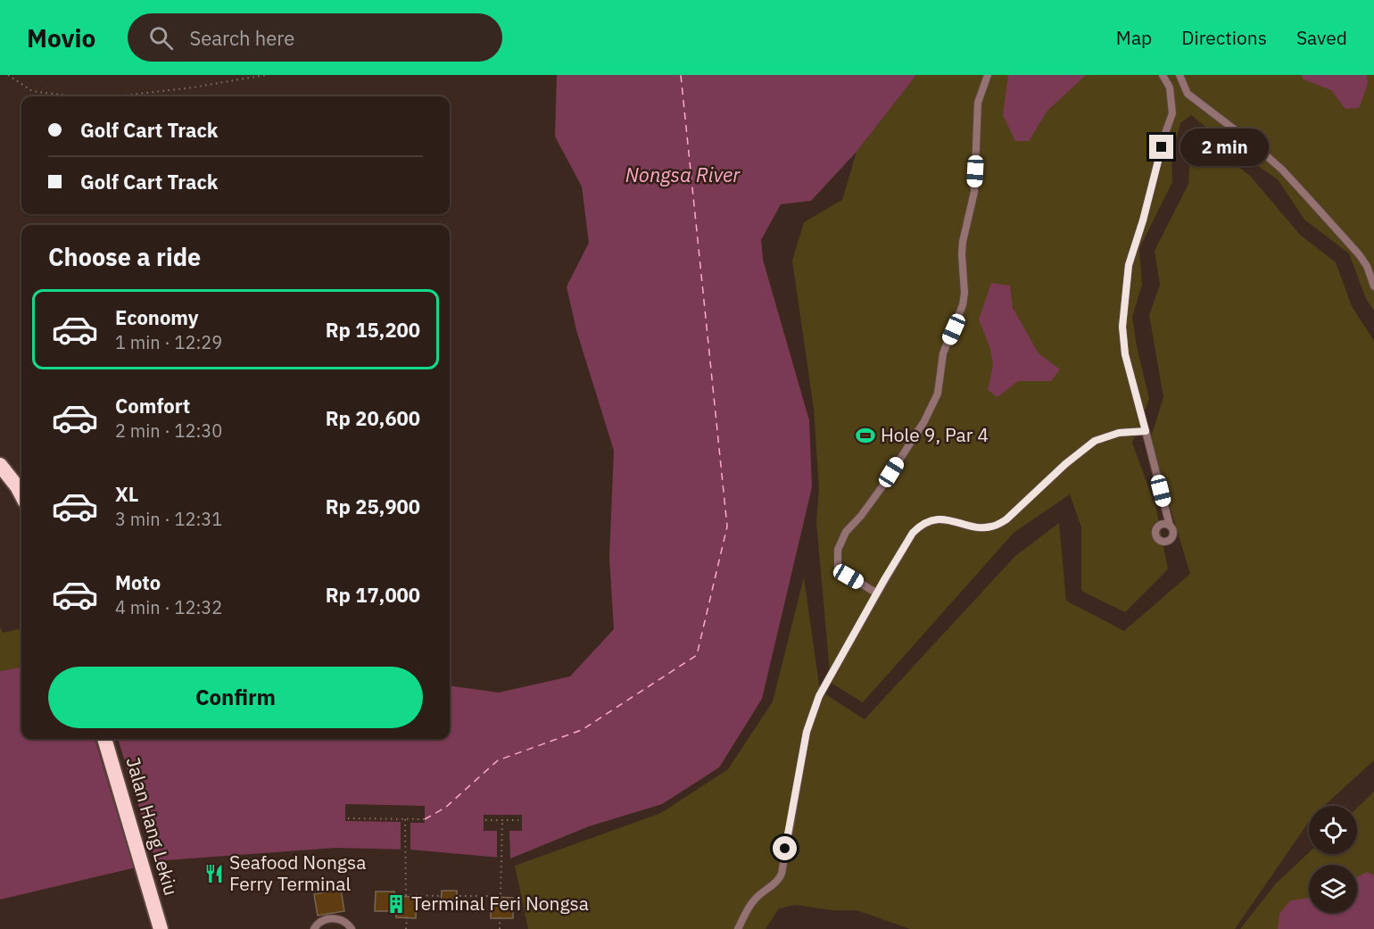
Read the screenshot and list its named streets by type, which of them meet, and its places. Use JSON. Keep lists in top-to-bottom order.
{
  "streets": {
    "highway": ["Jalan Hang Lekiu"]
  },
  "water": ["Nongsa River"],
  "places": {
    "sports": ["Hole 9, Par 4"],
    "restaurant": ["Seafood Nongsa Ferry Terminal"],
    "building": ["Terminal Feri Nongsa"]
  },
  "page": {
    "header": "Movio",
    "search": "Search here",
    "nav": ["Map", "Directions", "Saved"],
    "banner": ["Golf Cart Track", "Golf Cart Track"],
    "bubble": "2 min",
    "heading": "Choose a ride",
    "list": [
      {
        "name": "Economy",
        "note": "1 min · 12:29",
        "value": "Rp 15,200"
      },
      {
        "name": "Comfort",
        "note": "2 min · 12:30",
        "value": "Rp 20,600"
      },
      {
        "name": "XL",
        "note": "3 min · 12:31",
        "value": "Rp 25,900"
      },
      {
        "name": "Moto",
        "note": "4 min · 12:32",
        "value": "Rp 17,000"
      }
    ],
    "buttons": "Confirm"
  }
}
